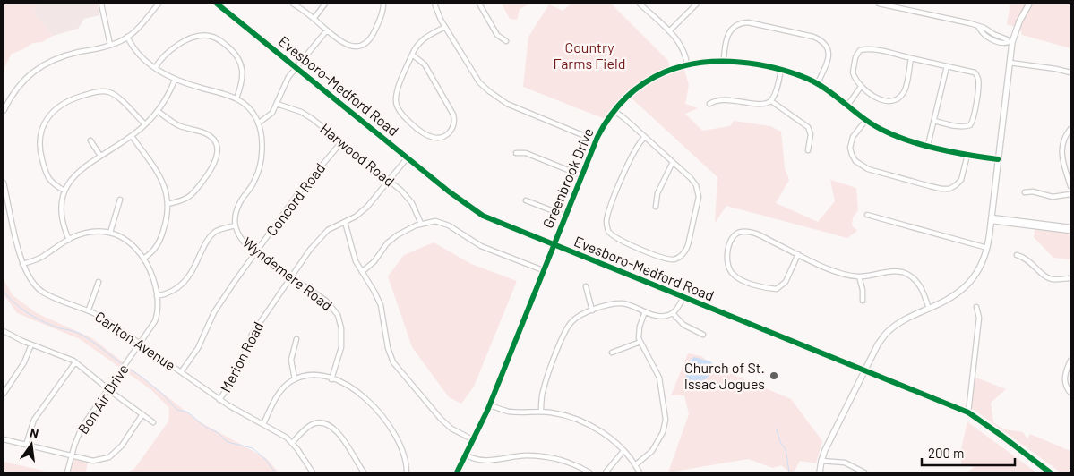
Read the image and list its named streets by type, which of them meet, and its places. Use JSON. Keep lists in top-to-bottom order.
{
  "streets": {
    "street": [
      "Evesboro-Medford Road",
      "Harwood Road",
      "Greenbrook Drive",
      "Concord Road",
      "Wyndemere Road",
      "Carlton Avenue",
      "Merion Road",
      "Bon Air Drive"
    ]
  },
  "crossings": [
    ["Evesboro-Medford Road", "Greenbrook Drive"],
    ["Evesboro-Medford Road", "Merion Road"],
    ["Harwood Road", "Concord Road"],
    ["Harwood Road", "Merion Road"],
    ["Concord Road", "Wyndemere Road"],
    ["Concord Road", "Carlton Avenue"],
    ["Wyndemere Road", "Merion Road"],
    ["Carlton Avenue", "Merion Road"],
    ["Carlton Avenue", "Bon Air Drive"]
  ],
  "parks": ["Country Farms Field"],
  "places": ["Church of St. Issac Jogues"],
  "scale_bar": "200 m",
  "north": "top"
}
